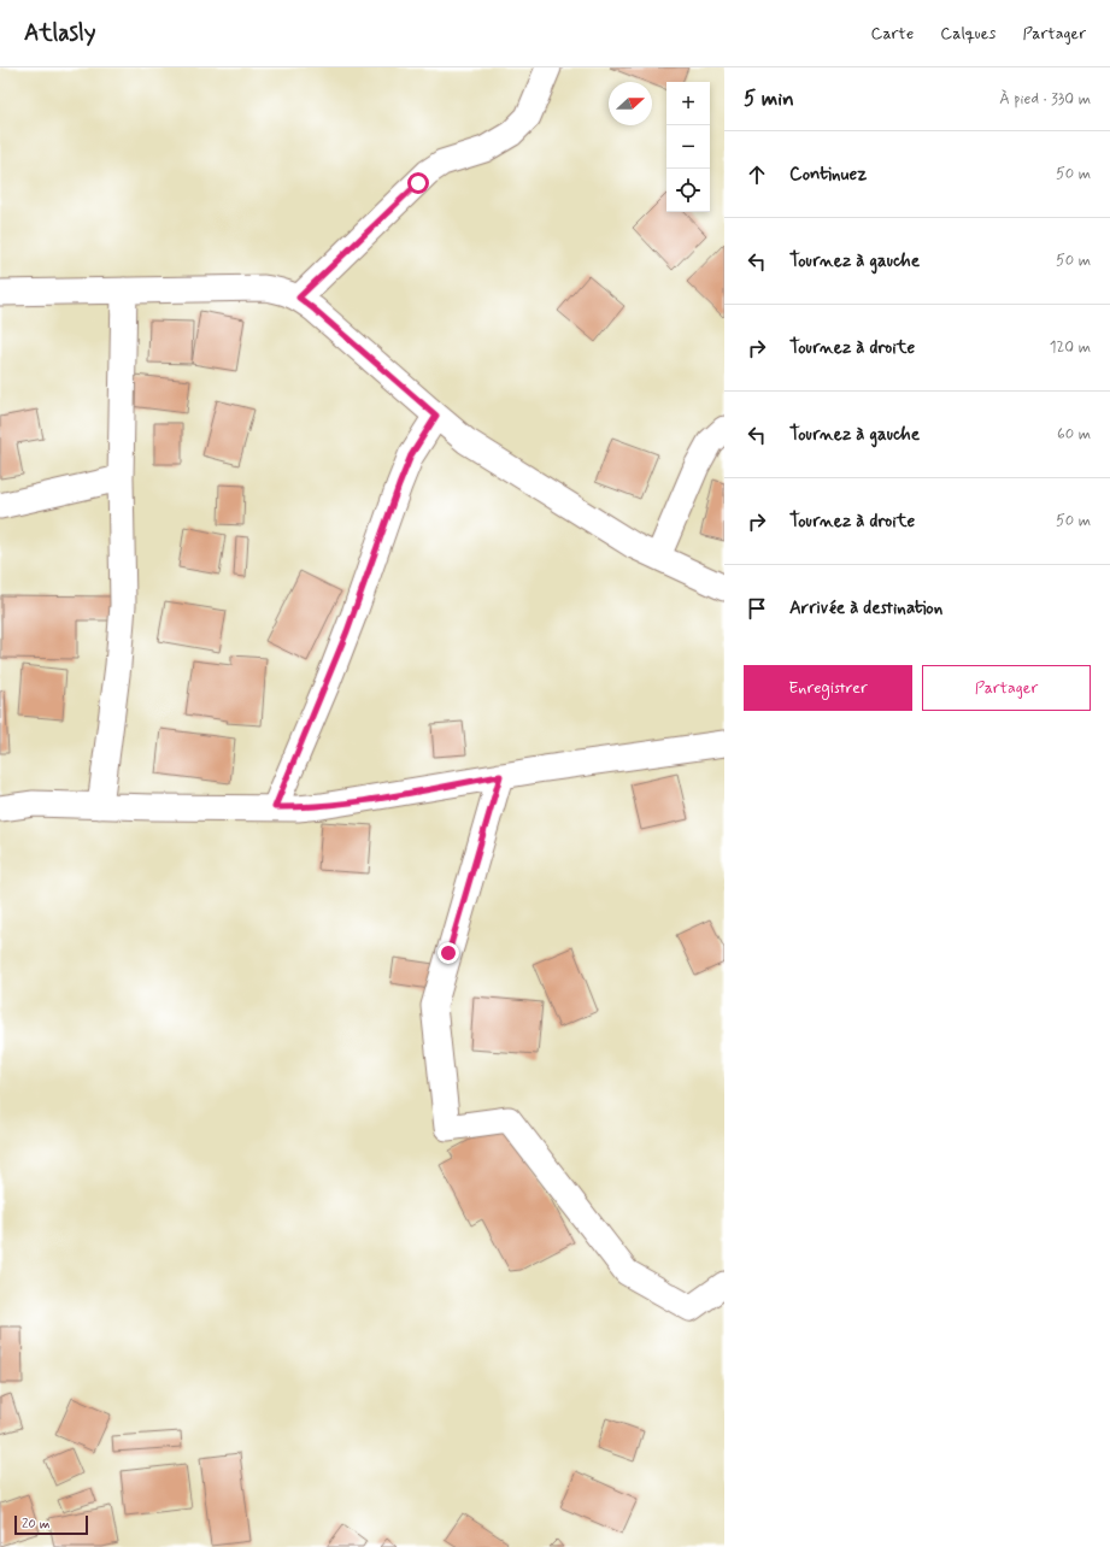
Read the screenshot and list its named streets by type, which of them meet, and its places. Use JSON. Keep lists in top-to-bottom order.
{
  "scale_bar": "20 m",
  "north": "right",
  "page": {
    "header": "Atlasly",
    "nav": ["Carte", "Calques", "Partager"],
    "heading": ["5 min", "À pied · 330 m"],
    "map_buttons": ["+", "−"],
    "list": [
      ["Continuez", "50 m"],
      ["Tournez à gauche", "50 m"],
      ["Tournez à droite", "120 m"],
      ["Tournez à gauche", "60 m"],
      ["Tournez à droite", "50 m"],
      "Arrivée à destination"
    ],
    "buttons": ["Enregistrer", "Partager"],
    "scale": "20 m"
  }
}
